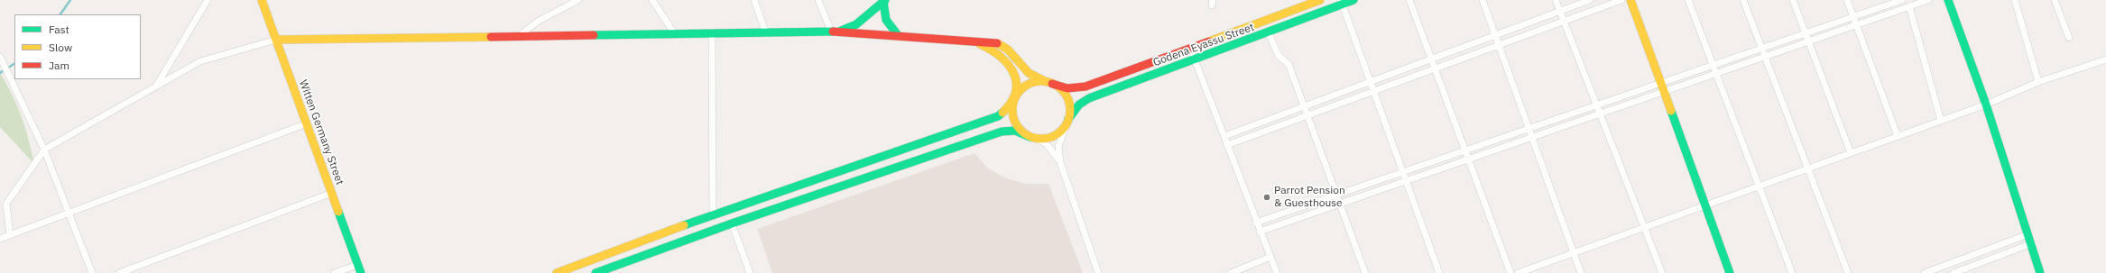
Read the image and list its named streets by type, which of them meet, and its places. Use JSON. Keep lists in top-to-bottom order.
{
  "streets": {
    "street": ["Godena Eyassu Street", "Witten Germany Street"]
  },
  "places": ["Parrot Pension & Guesthouse"],
  "legend": ["Fast", "Slow", "Jam"]
}
